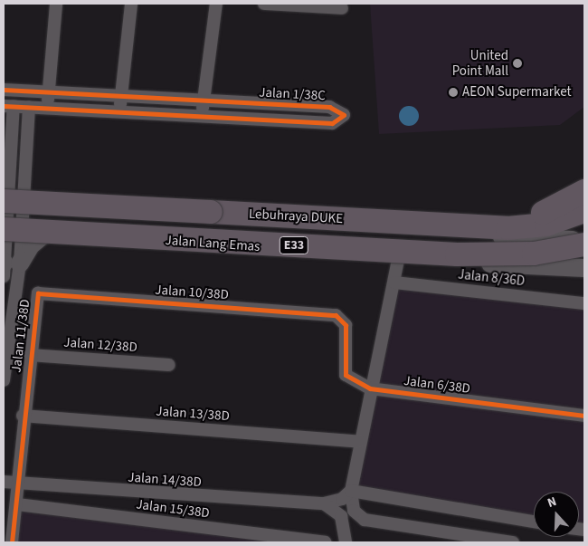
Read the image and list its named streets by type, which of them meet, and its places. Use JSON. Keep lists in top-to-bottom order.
{
  "streets": {
    "highway": ["Lebuhraya DUKE", "E33"],
    "main road": ["Jalan Lang Emas"],
    "street": [
      "Jalan 1/38C",
      "Jalan 8/36D",
      "Jalan 10/38D",
      "Jalan 11/38D",
      "Jalan 12/38D",
      "Jalan 6/38D",
      "Jalan 13/38D",
      "Jalan 14/38D",
      "Jalan 15/38D"
    ]
  },
  "crossings": [
    ["Lebuhraya DUKE", "Jalan Lang Emas"],
    ["Lebuhraya DUKE", "E33"],
    ["Jalan Lang Emas", "E33"],
    ["Jalan 10/38D", "Jalan 11/38D"],
    ["Jalan 10/38D", "Jalan 6/38D"],
    ["Jalan 11/38D", "Jalan 12/38D"],
    ["Jalan 11/38D", "Jalan 13/38D"],
    ["Jalan 11/38D", "Jalan 14/38D"],
    ["Jalan 11/38D", "Jalan 15/38D"]
  ],
  "places": ["United Point Mall", "AEON Supermarket"],
  "north": "top"
}
